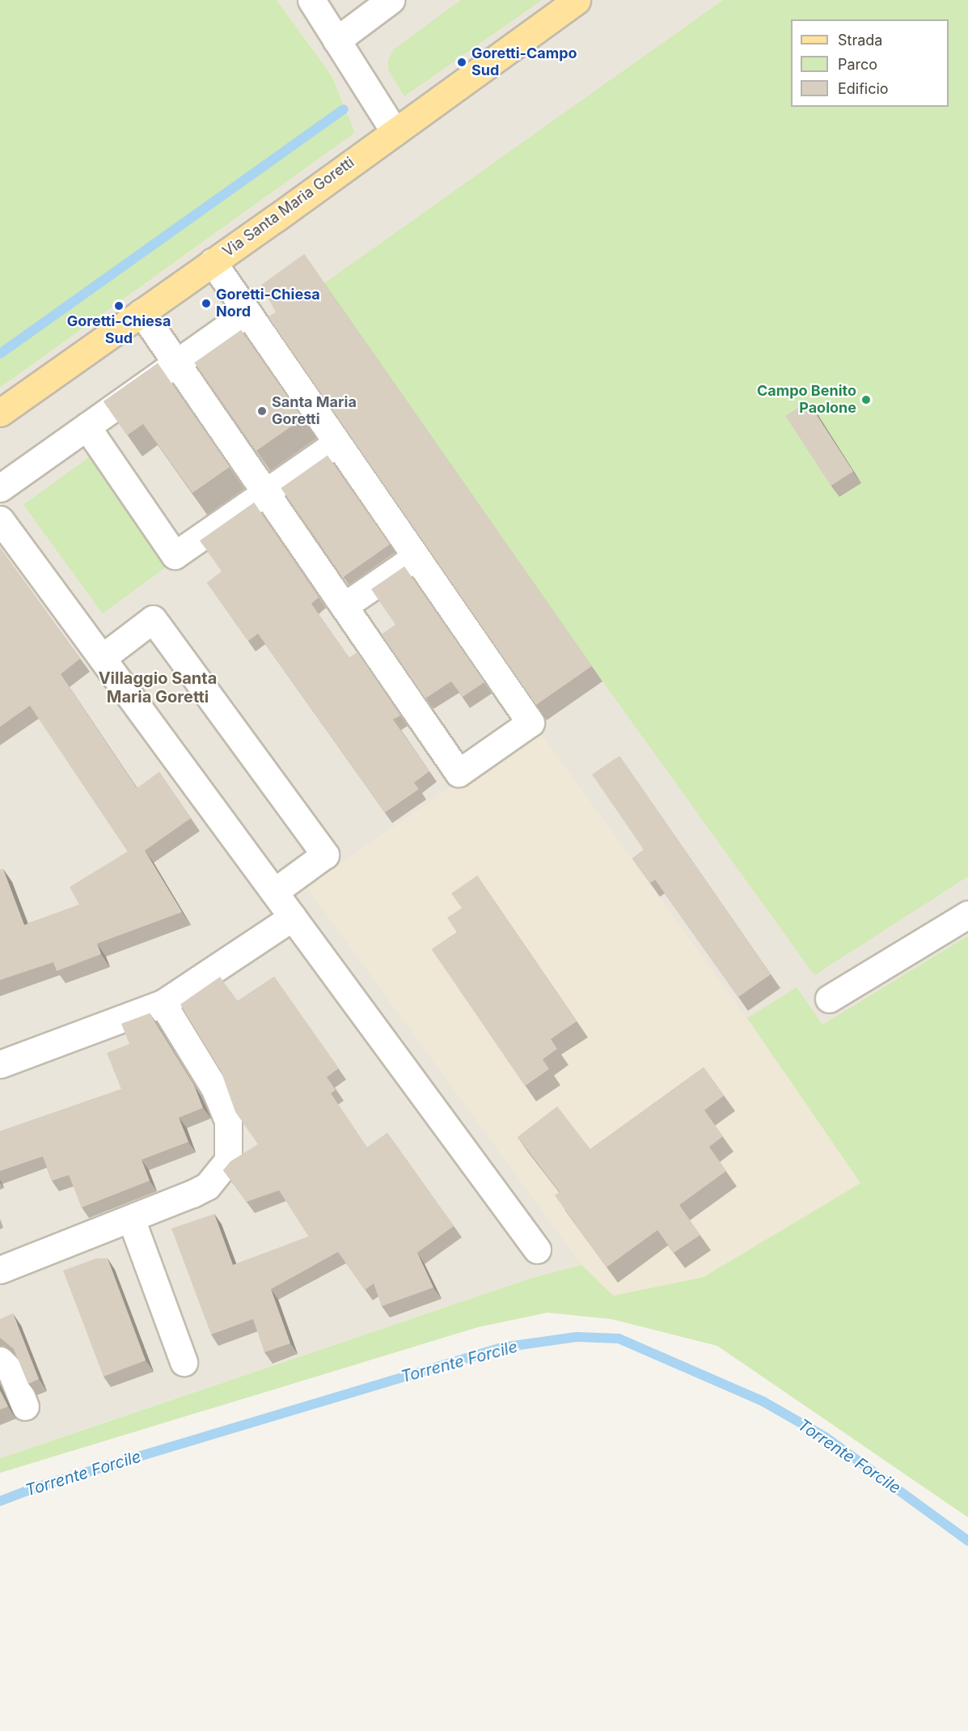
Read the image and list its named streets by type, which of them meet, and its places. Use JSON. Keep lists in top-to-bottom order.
{
  "streets": {
    "main road": ["Via Santa Maria Goretti"]
  },
  "districts": ["Villaggio Santa Maria Goretti"],
  "water": ["Torrente Forcile"],
  "places": [
    "Goretti-Campo Sud",
    "Goretti-Chiesa Nord",
    "Goretti-Chiesa Sud",
    "Campo Benito Paolone",
    "Santa Maria Goretti"
  ],
  "legend": ["Strada", "Parco", "Edificio"]
}
